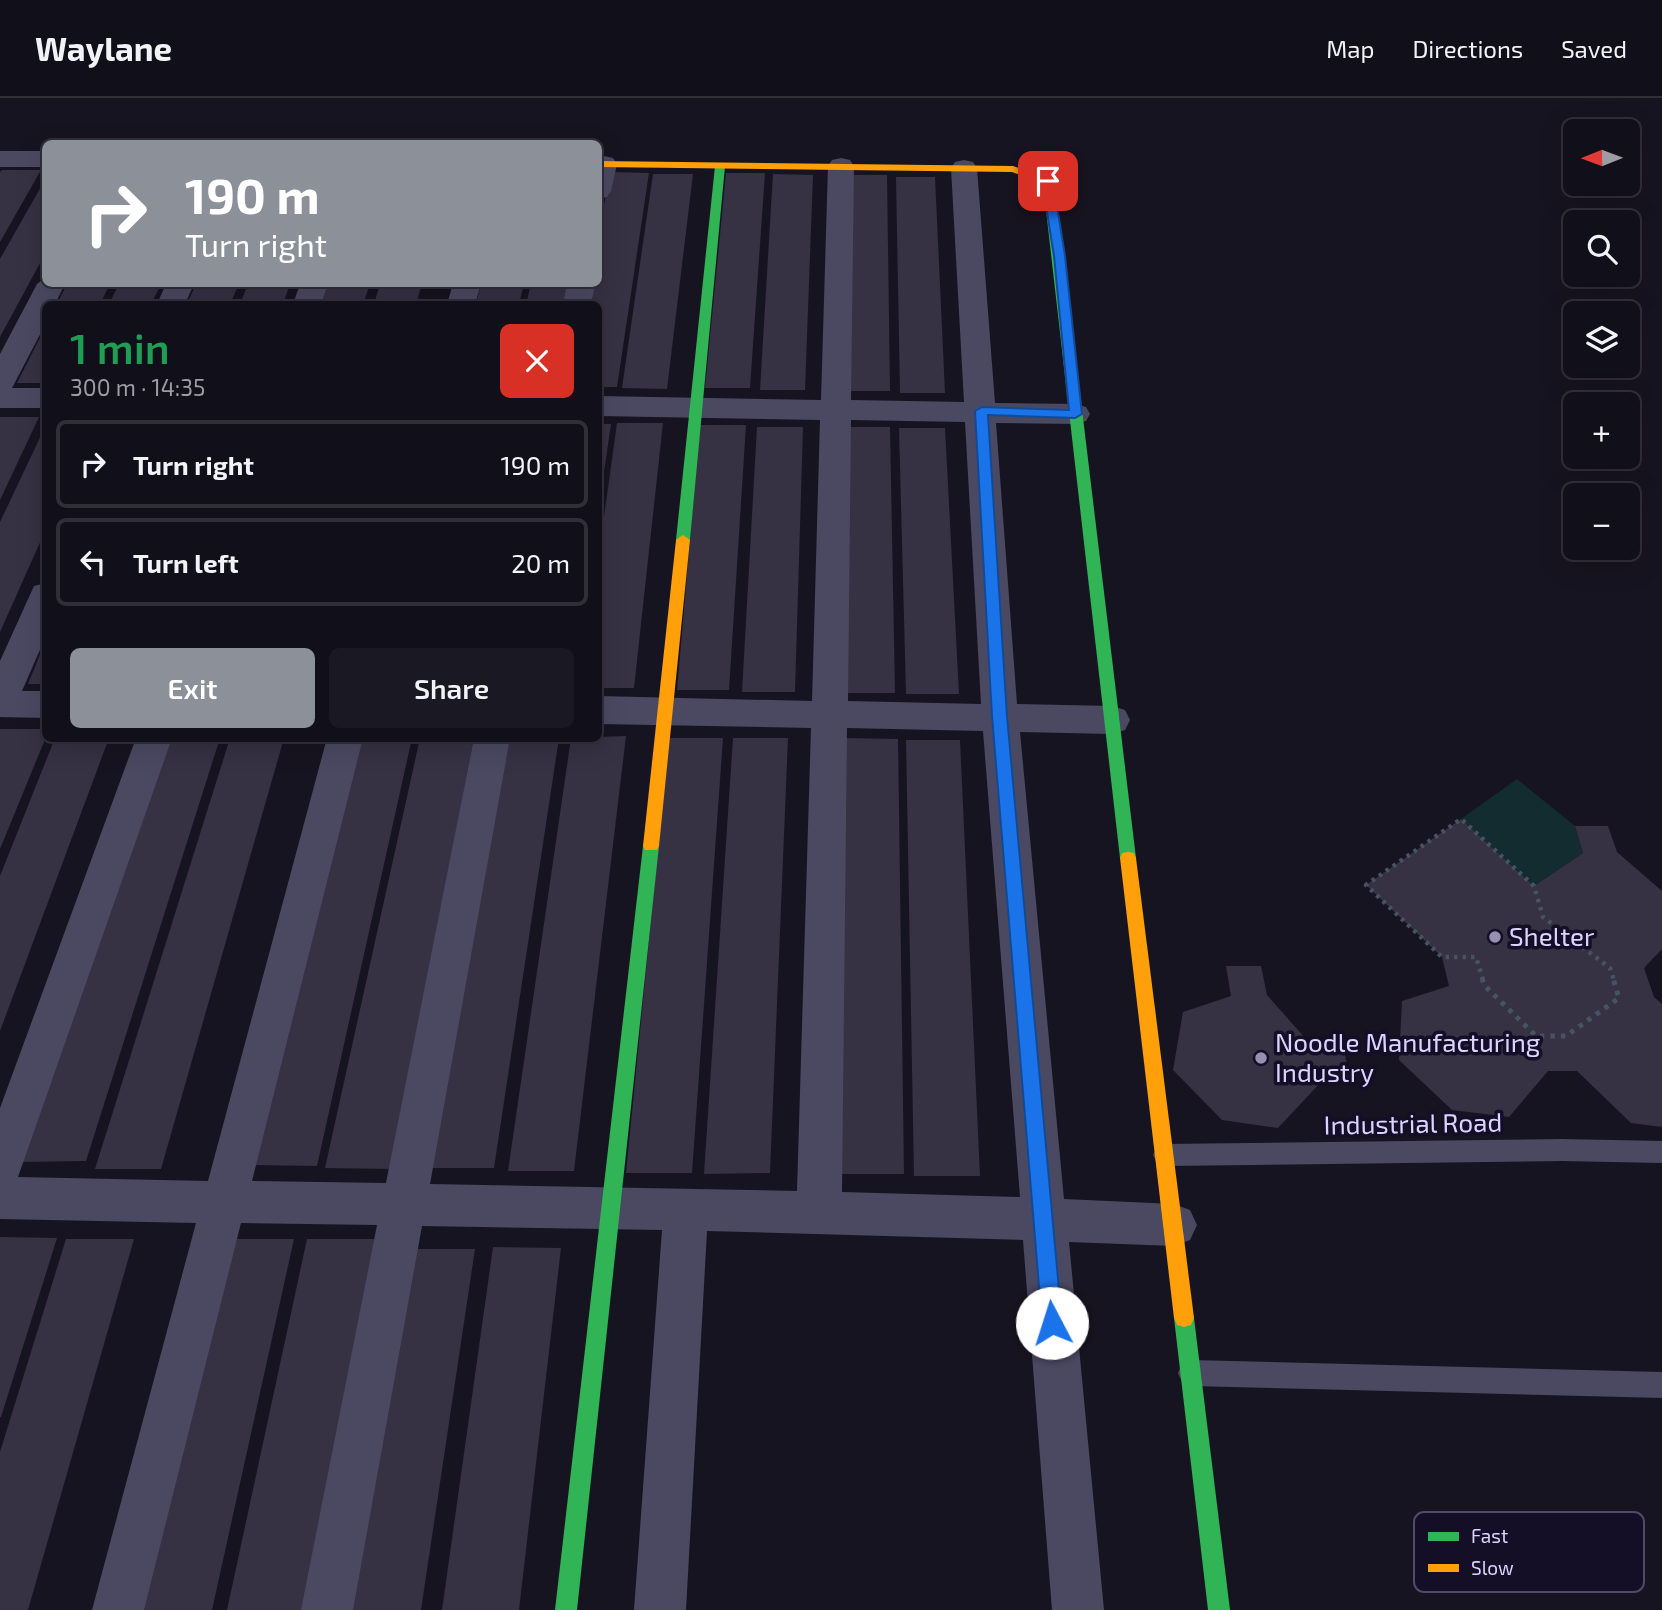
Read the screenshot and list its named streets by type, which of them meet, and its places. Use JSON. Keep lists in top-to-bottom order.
{
  "streets": {
    "lane": ["Industrial Road"]
  },
  "places": ["Shelter", "Noodle Manufacturing Industry"],
  "legend": ["Fast", "Slow"],
  "north": "left",
  "page": {
    "header": "Waylane",
    "nav": ["Map", "Directions", "Saved"],
    "map_buttons": ["+", "−"],
    "turn": ["190 m", "Turn right"],
    "heading": ["1 min", "300 m · 14:35"],
    "list": [
      {
        "name": "Turn right",
        "value": "190 m"
      },
      {
        "name": "Turn left",
        "value": "20 m"
      }
    ],
    "buttons": ["Exit", "Share"]
  }
}
